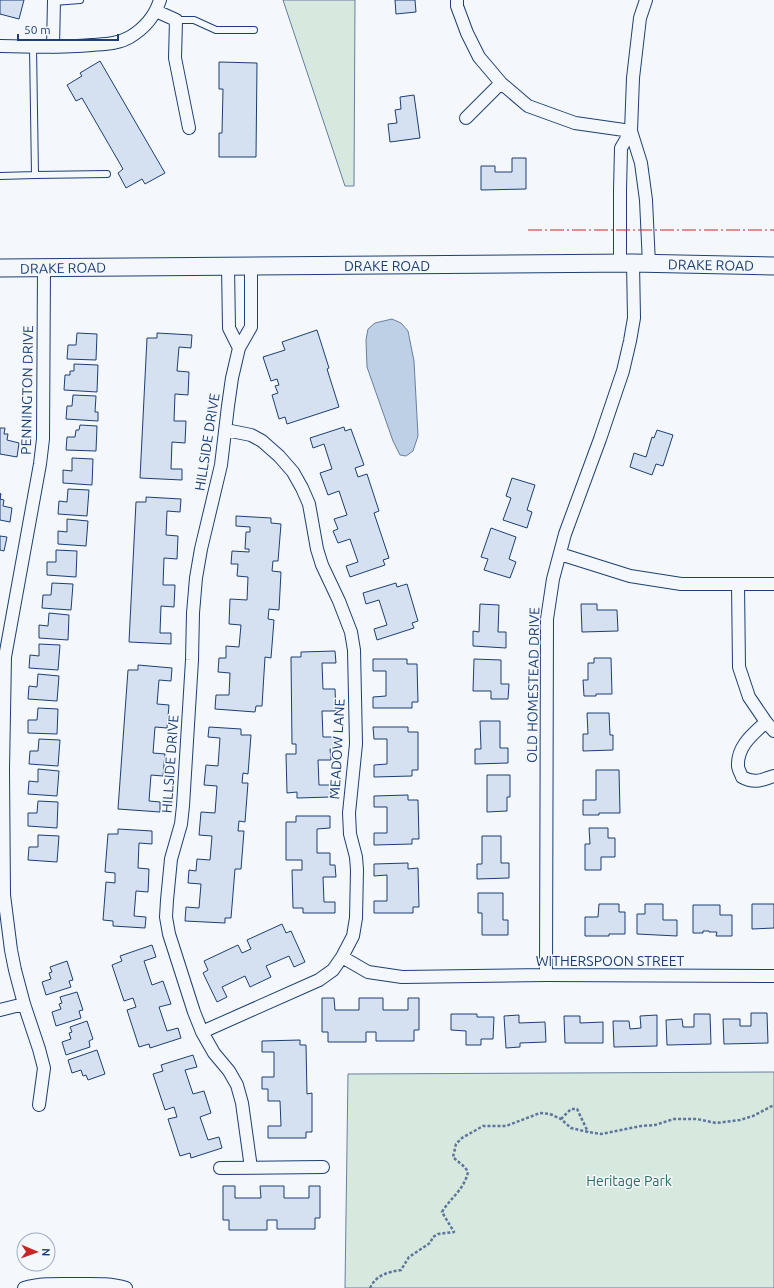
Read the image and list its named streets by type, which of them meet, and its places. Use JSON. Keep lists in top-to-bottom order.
{
  "streets": {
    "street": [
      "DRAKE ROAD",
      "PENNINGTON DRIVE",
      "HILLSIDE DRIVE",
      "OLD HOMESTEAD DRIVE",
      "MEADOW LANE",
      "WITHERSPOON STREET"
    ]
  },
  "crossings": [
    ["DRAKE ROAD", "PENNINGTON DRIVE"],
    ["DRAKE ROAD", "HILLSIDE DRIVE"],
    ["DRAKE ROAD", "OLD HOMESTEAD DRIVE"],
    ["HILLSIDE DRIVE", "MEADOW LANE"],
    ["OLD HOMESTEAD DRIVE", "WITHERSPOON STREET"],
    ["MEADOW LANE", "WITHERSPOON STREET"]
  ],
  "parks": ["Heritage Park"],
  "scale_bar": "50 m",
  "north": "right"
}
